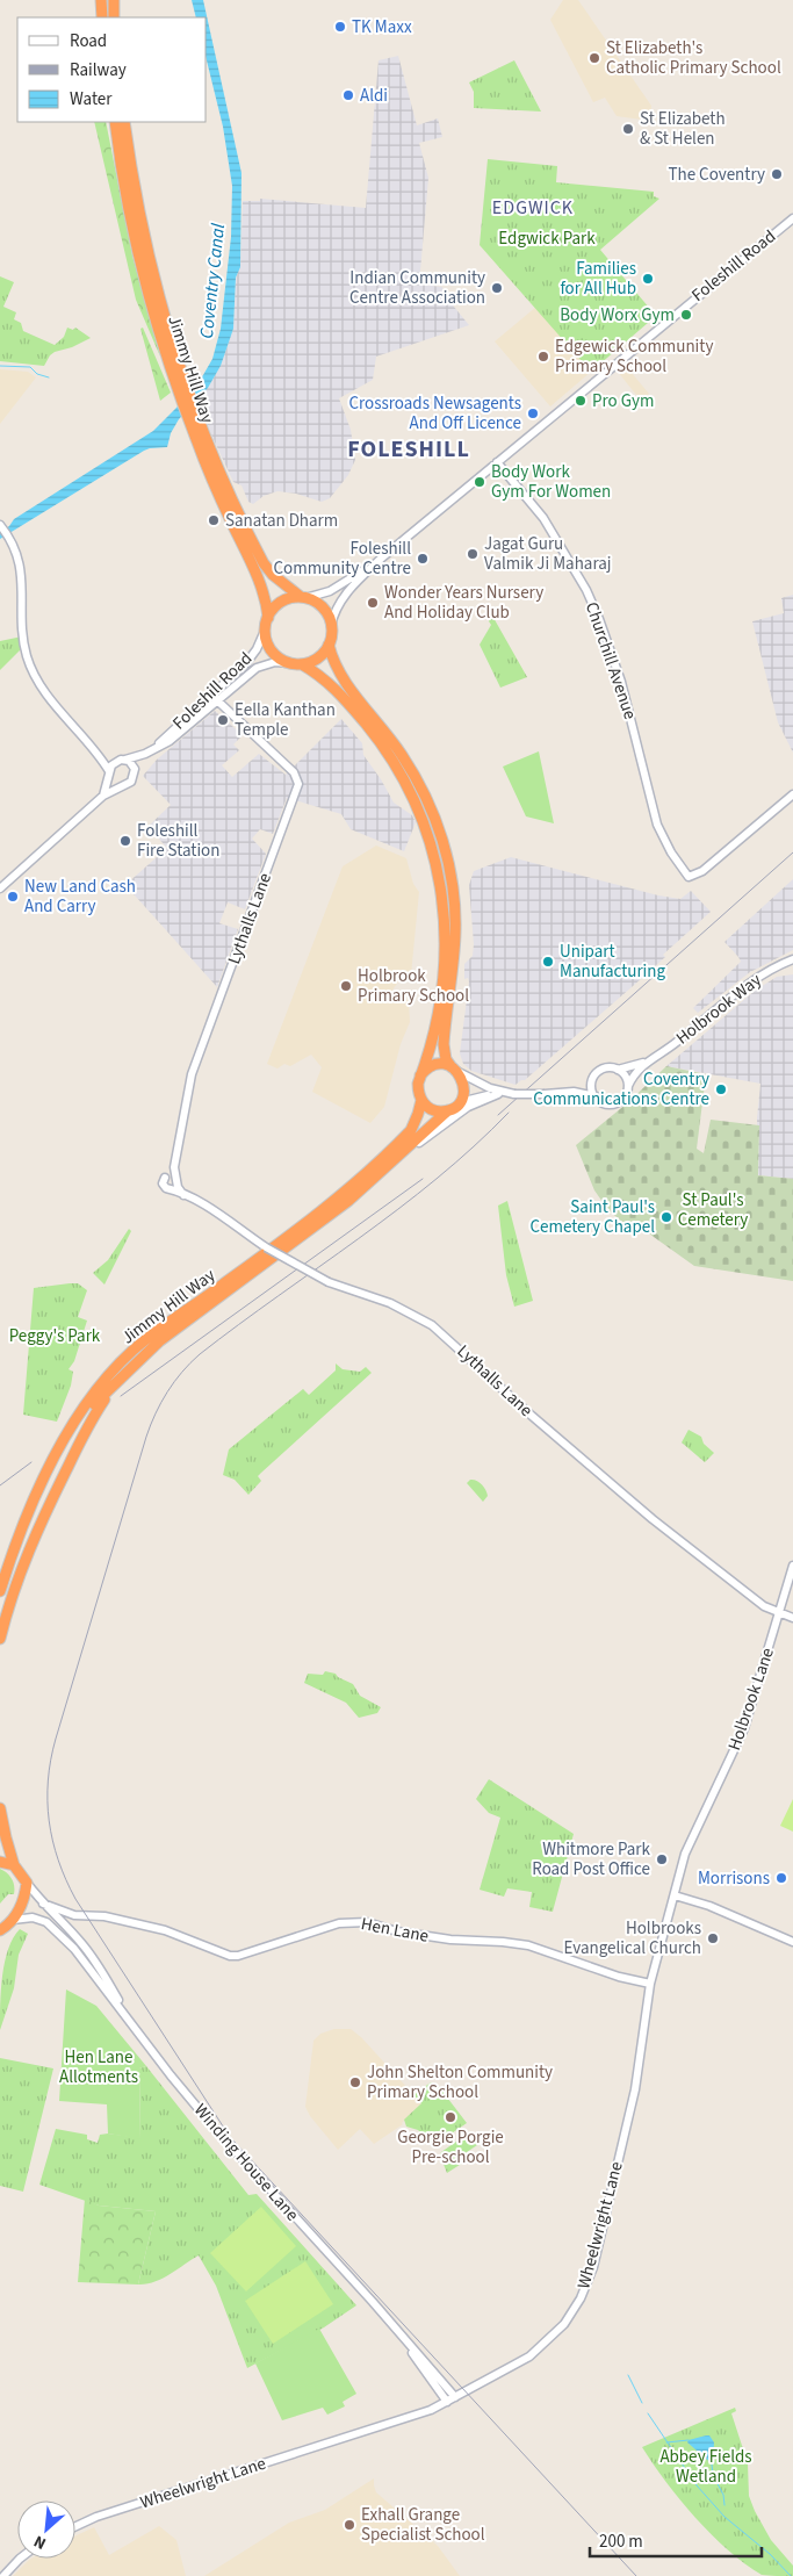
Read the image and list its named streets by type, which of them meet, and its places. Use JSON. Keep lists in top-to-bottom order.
{
  "streets": {
    "highway": ["Jimmy Hill Way"],
    "street": [
      "Foleshill Road",
      "Churchill Avenue",
      "Lythalls Lane",
      "Holbrook Way",
      "Holbrook Lane",
      "Hen Lane",
      "Winding House Lane",
      "Wheelwright Lane"
    ]
  },
  "crossings": [
    ["Foleshill Road", "Jimmy Hill Way"],
    ["Foleshill Road", "Churchill Avenue"],
    ["Foleshill Road", "Lythalls Lane"],
    ["Jimmy Hill Way", "Holbrook Way"],
    ["Lythalls Lane", "Holbrook Lane"],
    ["Holbrook Lane", "Wheelwright Lane"],
    ["Hen Lane", "Winding House Lane"],
    ["Hen Lane", "Wheelwright Lane"],
    ["Winding House Lane", "Wheelwright Lane"]
  ],
  "districts": ["EDGWICK", "FOLESHILL"],
  "water": ["Coventry Canal"],
  "parks": [
    "Edgwick Park",
    "St Paul's Cemetery",
    "Peggy's Park",
    "Hen Lane Allotments",
    "Abbey Fields Wetland"
  ],
  "places": [
    "TK Maxx",
    "St Elizabeth's Catholic Primary School",
    "Aldi",
    "St Elizabeth & St Helen",
    "The Coventry",
    "Families for All Hub",
    "Indian Community Centre Association",
    "Body Worx Gym",
    "Edgewick Community Primary School",
    "Pro Gym",
    "Crossroads Newsagents And Off Licence",
    "Body Work Gym For Women",
    "Sanatan Dharm",
    "Jagat Guru Valmik Ji Maharaj",
    "Foleshill Community Centre",
    "Wonder Years Nursery And Holiday Club",
    "Eella Kanthan Temple",
    "Foleshill Fire Station",
    "New Land Cash And Carry",
    "Unipart Manufacturing",
    "Holbrook Primary School",
    "Coventry Communications Centre",
    "Saint Paul's Cemetery Chapel",
    "Whitmore Park Road Post Office",
    "Morrisons",
    "Holbrooks Evangelical Church",
    "John Shelton Community Primary School",
    "Georgie Porgie Pre-school",
    "Exhall Grange Specialist School"
  ],
  "legend": ["Road", "Railway", "Water"],
  "scale_bar": "200 m",
  "north": "bottom left"
}
